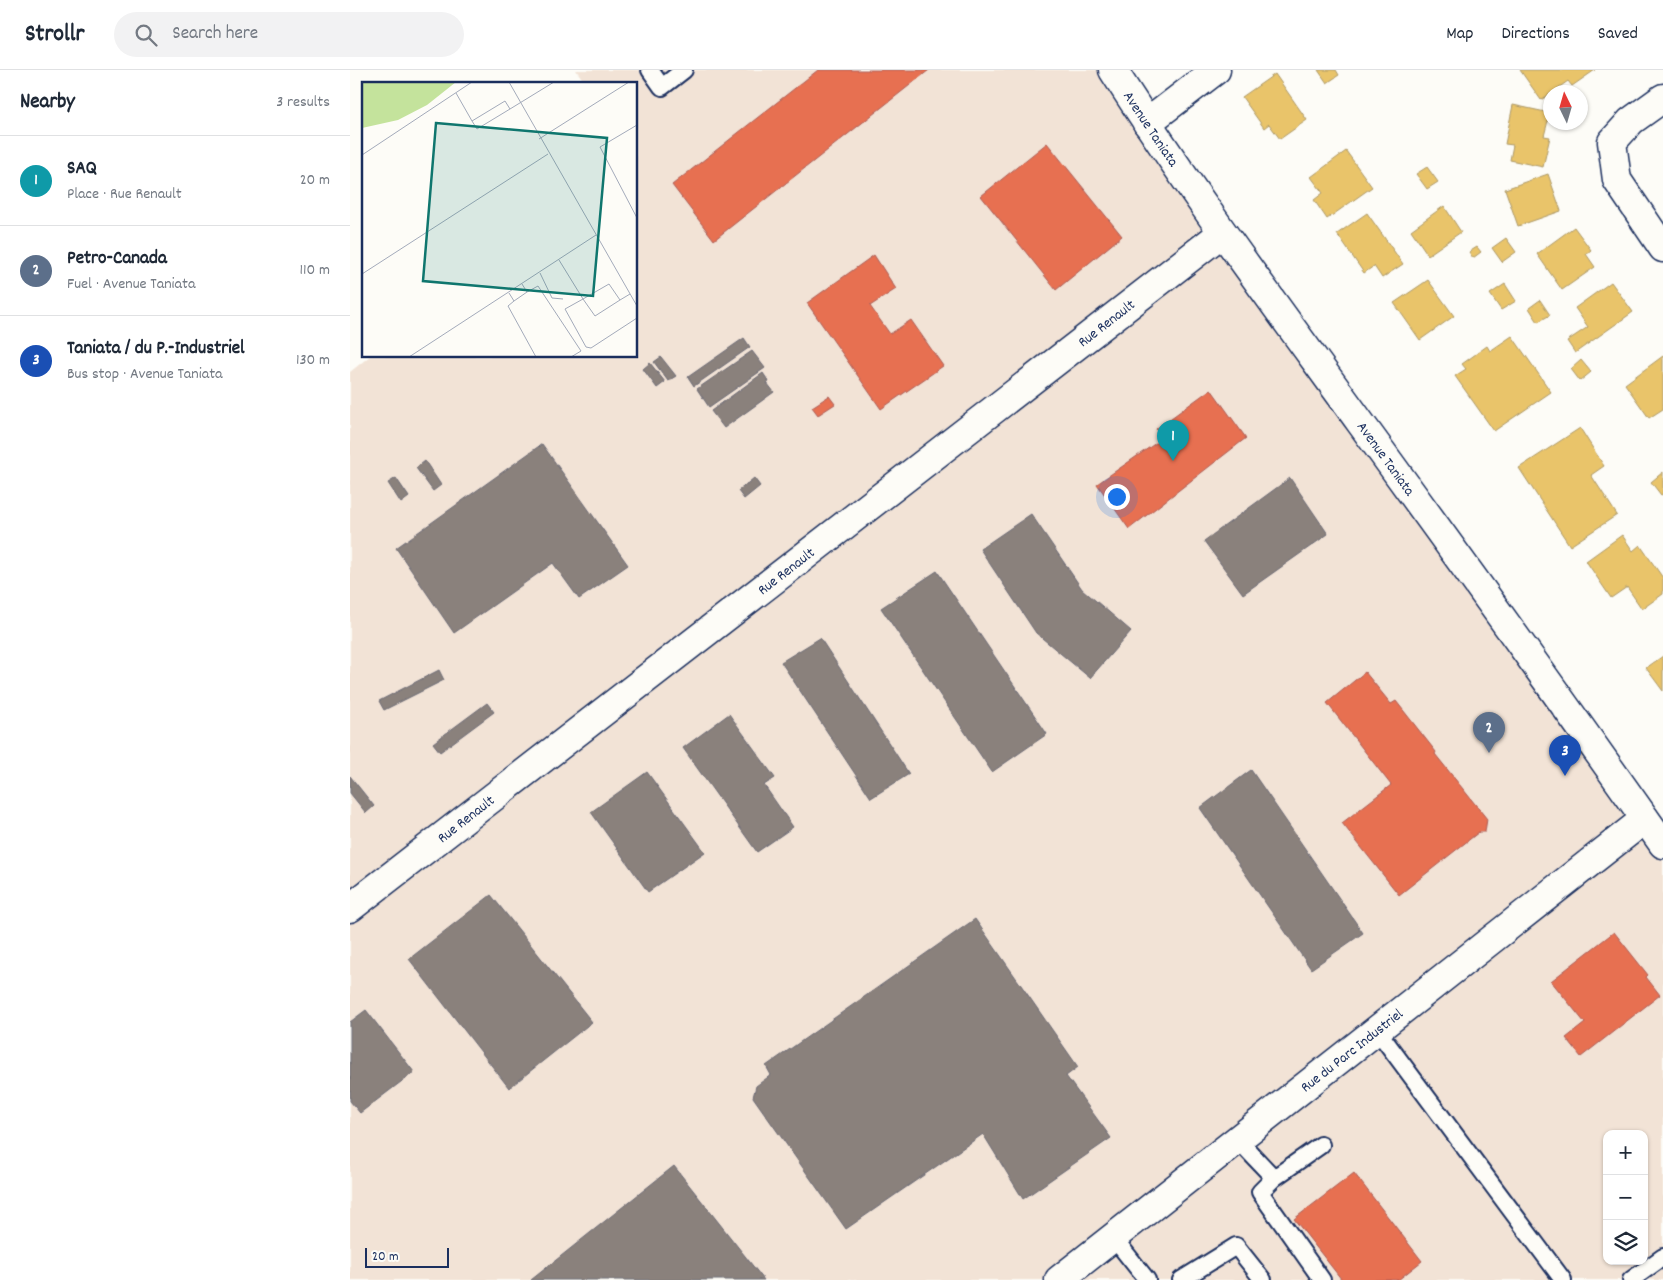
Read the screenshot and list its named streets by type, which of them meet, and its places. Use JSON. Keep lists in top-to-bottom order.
{
  "streets": {
    "street": ["Avenue Taniata", "Rue Renault", "Rue du Parc Industriel"]
  },
  "crossings": [
    ["Avenue Taniata", "Rue Renault"],
    ["Avenue Taniata", "Rue du Parc Industriel"]
  ],
  "scale_bar": "20 m",
  "north": "top",
  "page": {
    "header": "Strollr",
    "search": "Search here",
    "nav": ["Map", "Directions", "Saved"],
    "heading": ["Nearby", "3 results"],
    "list": [
      {
        "mark": "1",
        "name": "SAQ",
        "note": "Place · Rue Renault",
        "value": "20 m"
      },
      {
        "mark": "2",
        "name": "Petro-Canada",
        "note": "Fuel · Avenue Taniata",
        "value": "110 m"
      },
      {
        "mark": "3",
        "name": "Taniata / du P.-Industriel",
        "note": "Bus stop · Avenue Taniata",
        "value": "130 m"
      }
    ],
    "pins": ["1", "2", "3"],
    "map_buttons": ["+", "−"],
    "scale": "20 m"
  }
}
